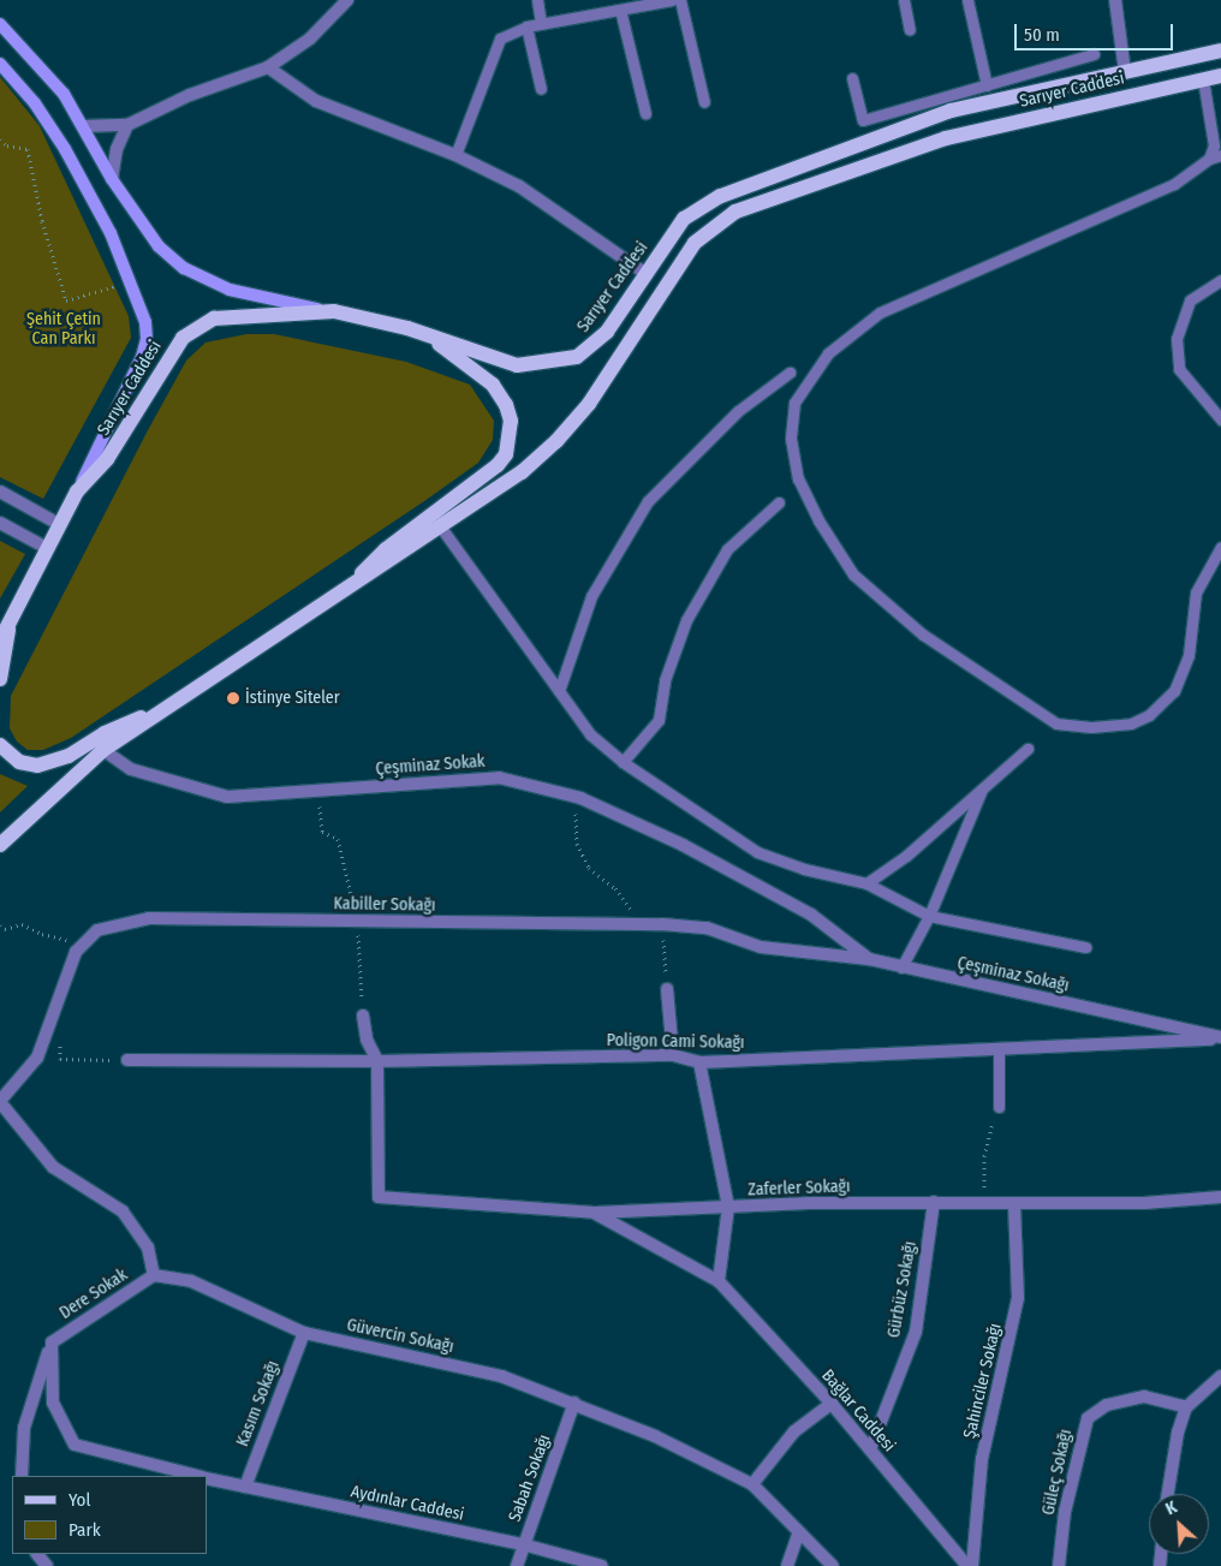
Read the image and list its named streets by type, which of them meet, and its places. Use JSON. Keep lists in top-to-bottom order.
{
  "streets": {
    "main road": ["Sarıyer Caddesi"],
    "street": [
      "Çeşminaz Sokak",
      "Kabiller Sokağı",
      "Çeşminaz Sokağı",
      "Poligon Cami Sokağı",
      "Zaferler Sokağı",
      "Gürbüz Sokağı",
      "Dere Sokak",
      "Güvercin Sokağı",
      "Şahinciler Sokağı",
      "Kasım Sokağı",
      "Bağlar Caddesi",
      "Güleç Sokağı",
      "Sabah Sokağı",
      "Aydınlar Caddesi"
    ]
  },
  "crossings": [
    ["Sarıyer Caddesi", "Çeşminaz Sokak"],
    ["Çeşminaz Sokak", "Çeşminaz Sokağı"],
    ["Kabiller Sokağı", "Çeşminaz Sokağı"],
    ["Çeşminaz Sokağı", "Poligon Cami Sokağı"],
    ["Poligon Cami Sokağı", "Zaferler Sokağı"],
    ["Zaferler Sokağı", "Gürbüz Sokağı"],
    ["Zaferler Sokağı", "Şahinciler Sokağı"],
    ["Zaferler Sokağı", "Bağlar Caddesi"],
    ["Gürbüz Sokağı", "Bağlar Caddesi"],
    ["Dere Sokak", "Güvercin Sokağı"],
    ["Dere Sokak", "Aydınlar Caddesi"],
    ["Güvercin Sokağı", "Kasım Sokağı"],
    ["Güvercin Sokağı", "Sabah Sokağı"],
    ["Kasım Sokağı", "Aydınlar Caddesi"],
    ["Sabah Sokağı", "Aydınlar Caddesi"]
  ],
  "parks": ["Şehit Çetin Can Parkı"],
  "places": ["İstinye Siteler"],
  "legend": ["Yol", "Park"],
  "scale_bar": "50 m",
  "north": "top left"
}
